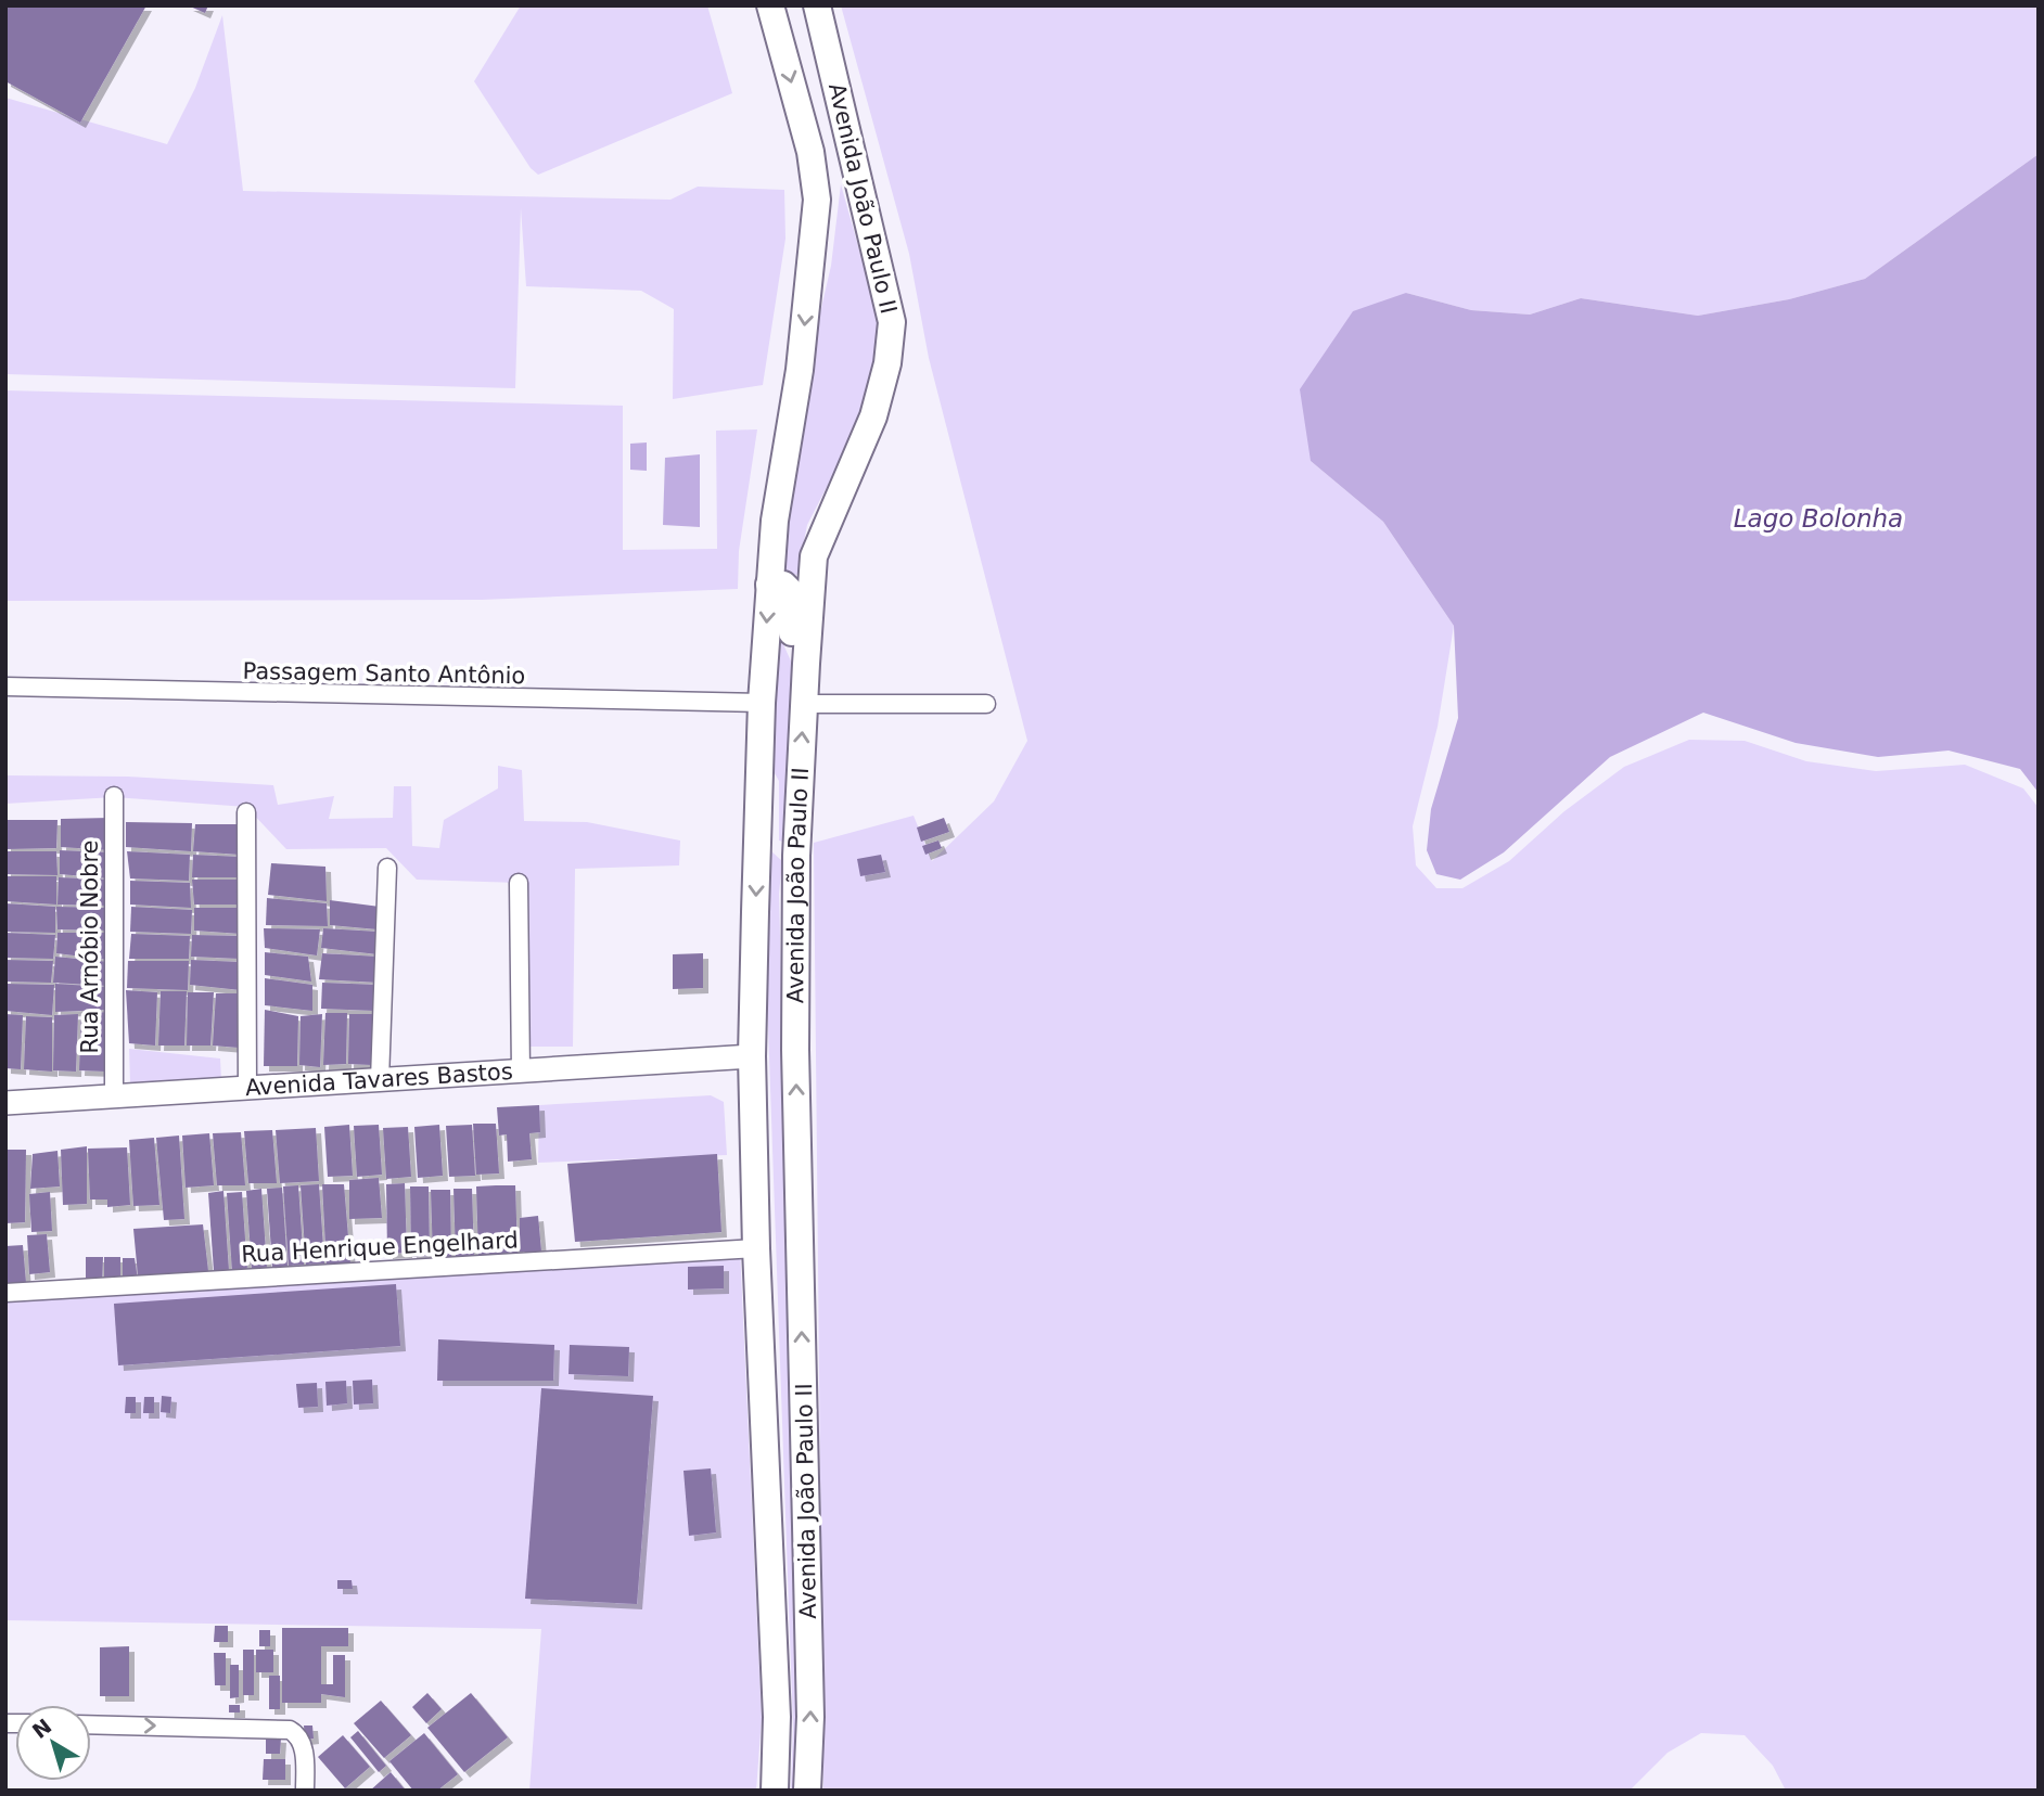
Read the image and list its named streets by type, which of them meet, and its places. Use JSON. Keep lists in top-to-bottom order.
{
  "streets": {
    "main road": ["Avenida João Paulo II", "Avenida Tavares Bastos"],
    "street": ["Passagem Santo Antônio", "Rua Arnóbio Nobre", "Rua Henrique Engelhard"]
  },
  "crossings": [
    ["Avenida João Paulo II", "Passagem Santo Antônio"],
    ["Avenida João Paulo II", "Avenida Tavares Bastos"],
    ["Avenida João Paulo II", "Rua Henrique Engelhard"],
    ["Rua Arnóbio Nobre", "Avenida Tavares Bastos"]
  ],
  "water": ["Lago Bolonha"],
  "north": "top left"
}
